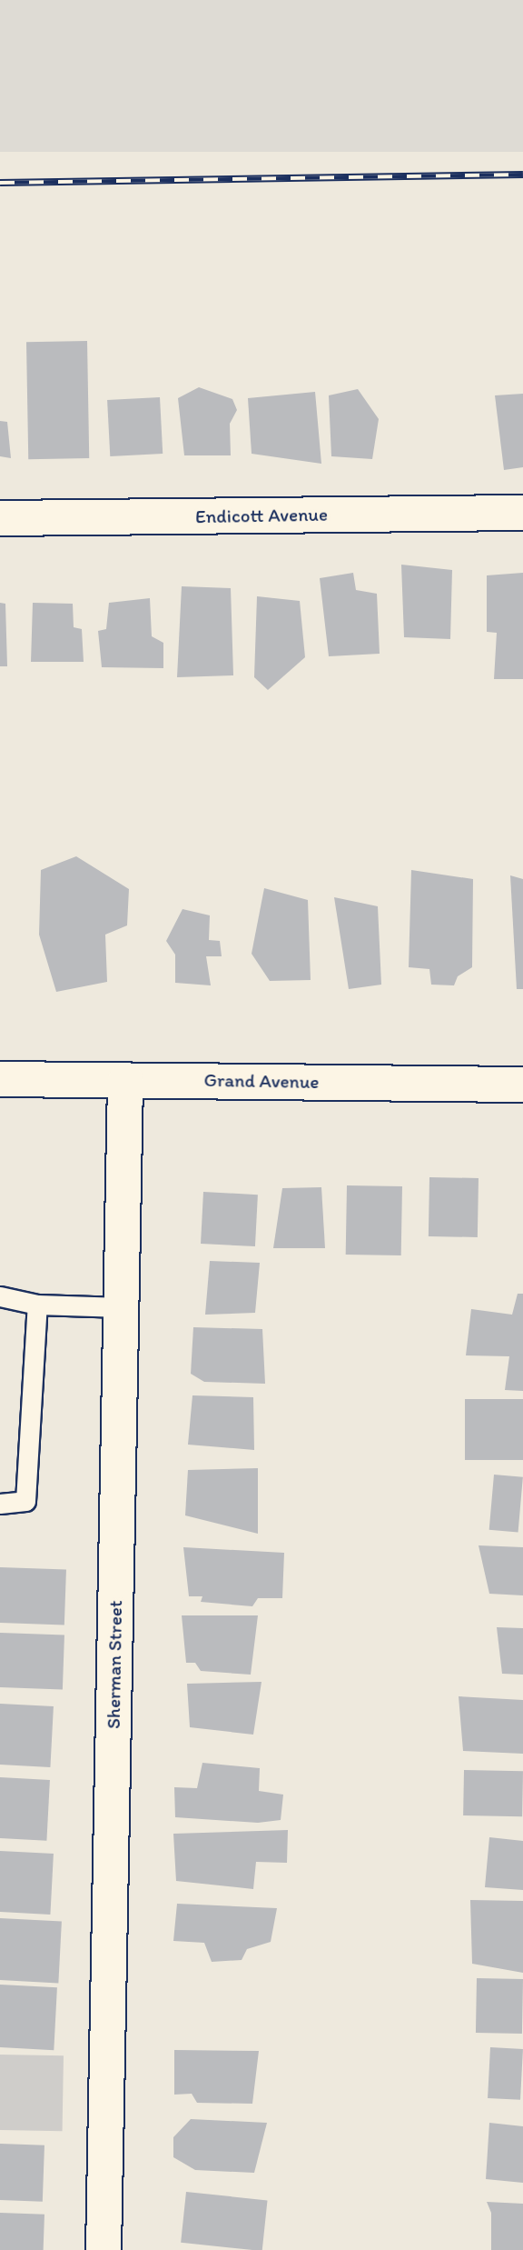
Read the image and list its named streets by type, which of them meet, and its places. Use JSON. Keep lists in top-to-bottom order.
{
  "streets": {
    "street": ["Endicott Avenue", "Grand Avenue", "Sherman Street"]
  },
  "crossings": [
    ["Grand Avenue", "Sherman Street"]
  ]
}
